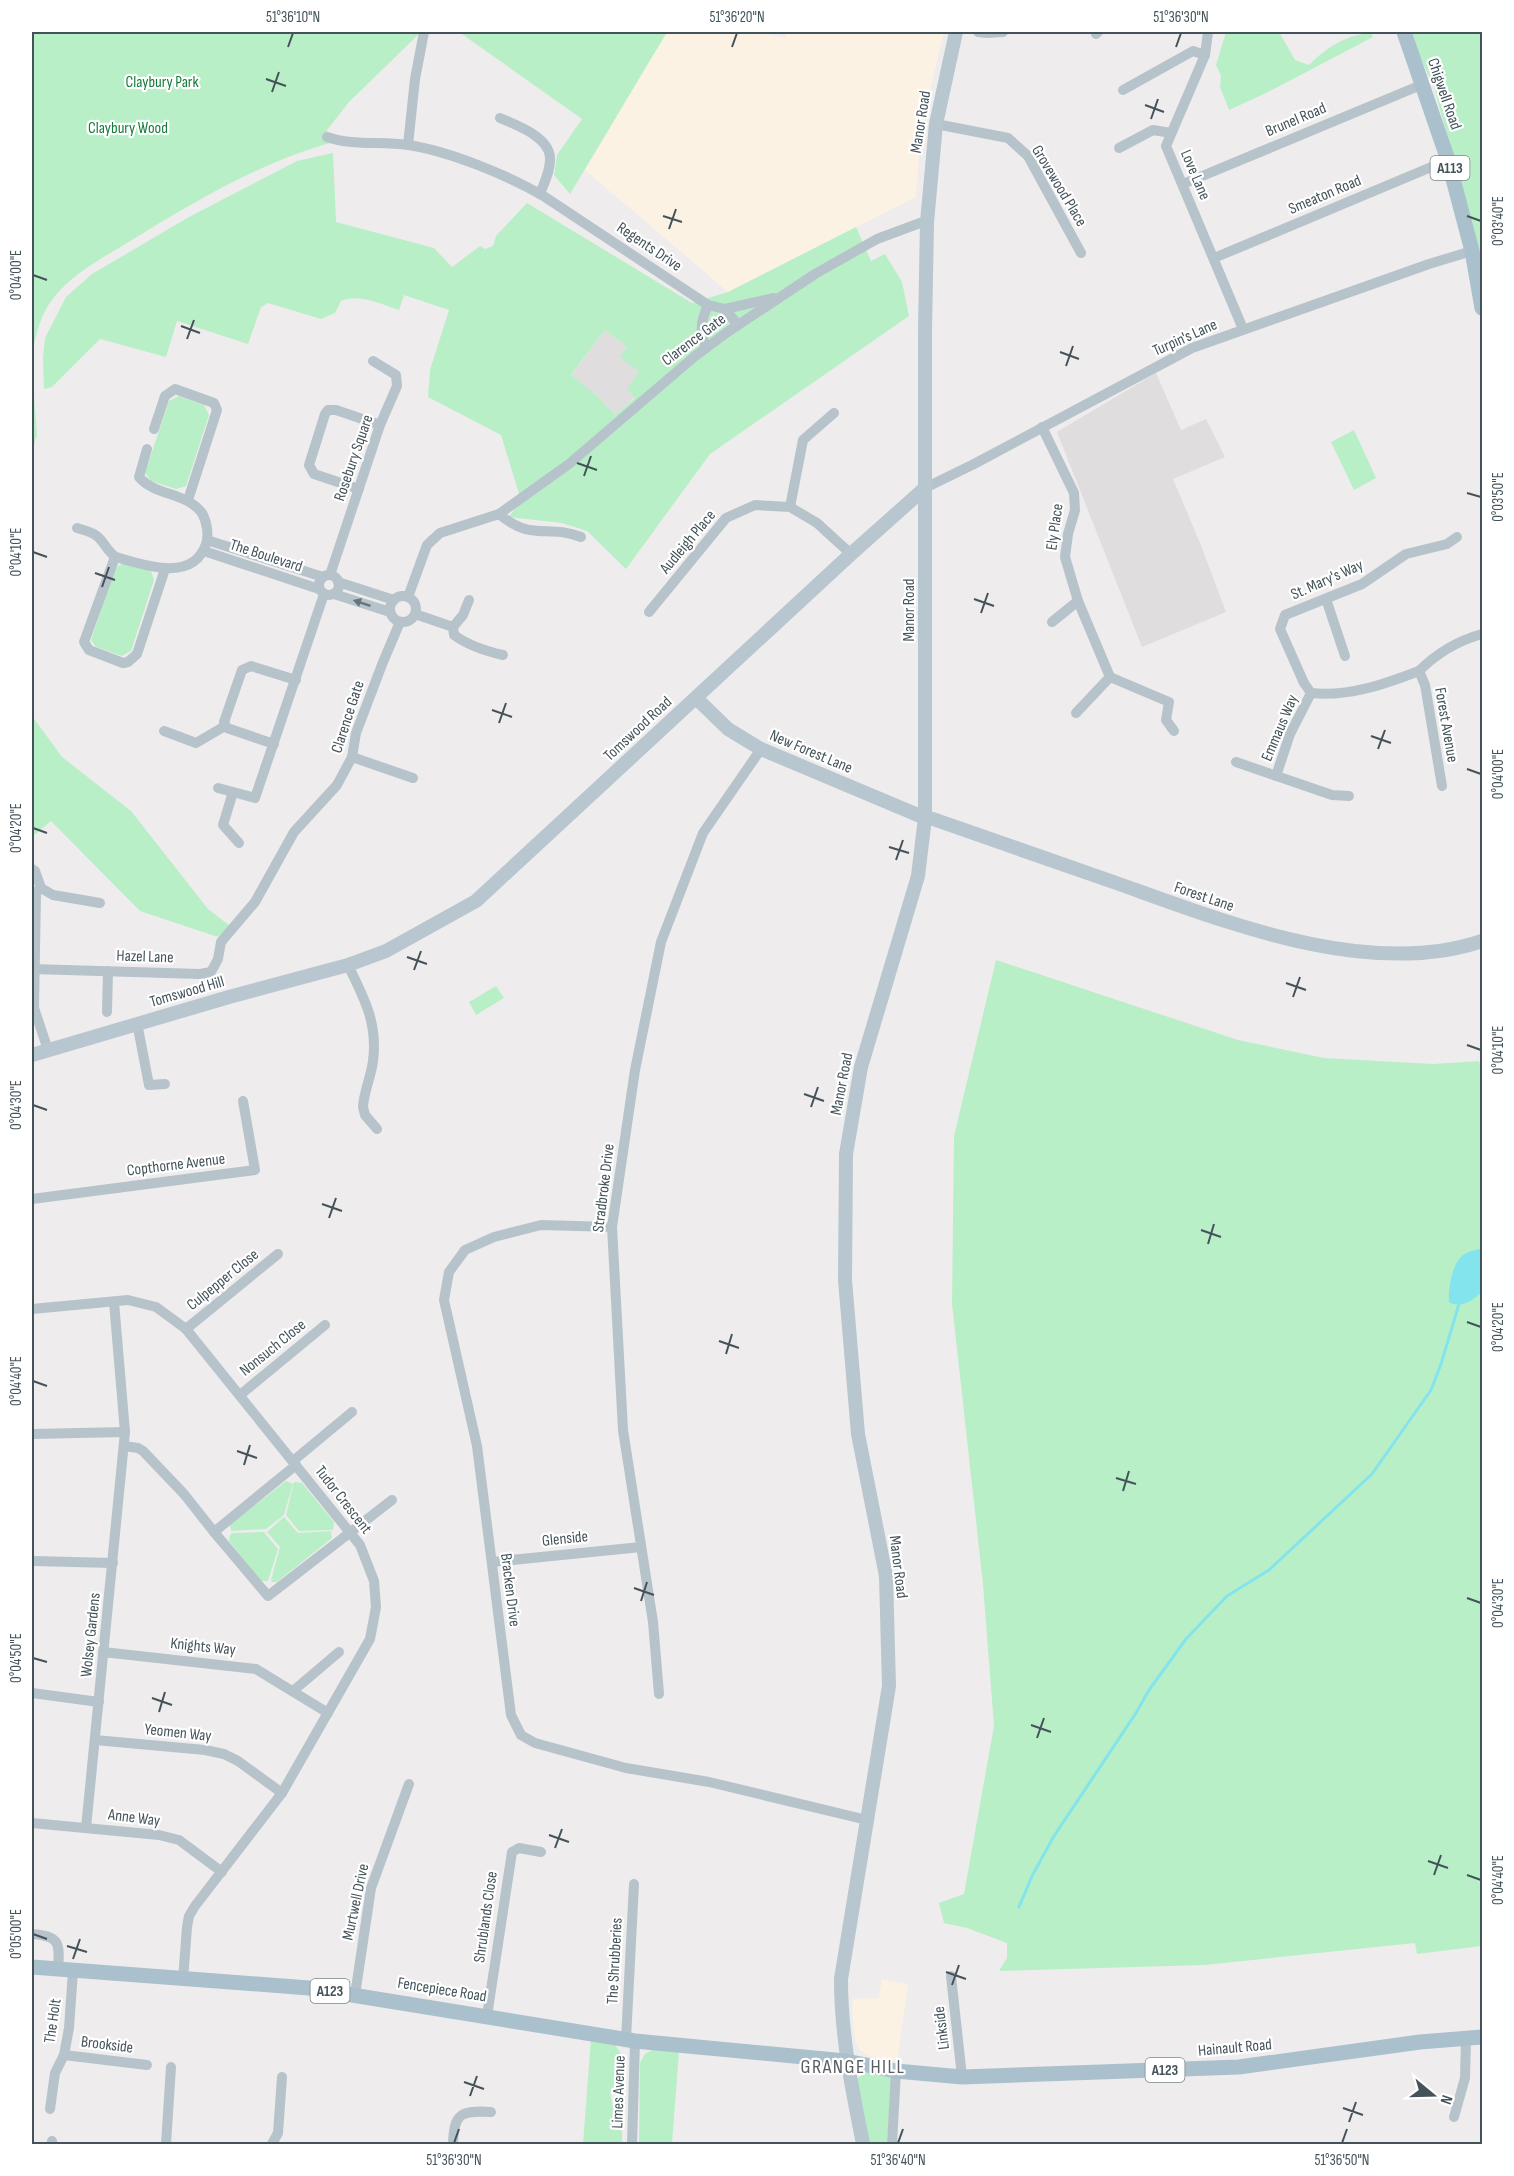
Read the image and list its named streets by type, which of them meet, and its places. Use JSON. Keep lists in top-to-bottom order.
{
  "streets": {
    "main road": [
      "Chigwell Road",
      "Manor Road",
      "A113",
      "Tomswood Road",
      "New Forest Lane",
      "Forest Lane",
      "Tomswood Hill",
      "Fencepiece Road",
      "A123",
      "Hainault Road"
    ],
    "street": [
      "Brunel Road",
      "Love Lane",
      "Grovewood Place",
      "Smeaton Road",
      "Regents Drive",
      "Turpin's Lane",
      "Clarence Gate",
      "Rosebury Square",
      "Ely Place",
      "Audleigh Place",
      "The Boulevard",
      "St. Mary's Way",
      "Forest Avenue",
      "Emmaus Way",
      "Hazel Lane",
      "Copthorne Avenue",
      "Stradbroke Drive",
      "Culpepper Close",
      "Nonsuch Close",
      "Tudor Crescent",
      "Glenside",
      "Bracken Drive",
      "Wolsey Gardens",
      "Knights Way",
      "Yeomen Way",
      "Anne Way",
      "Murtwell Drive",
      "Shrublands Close",
      "The Shrubberies",
      "The Holt",
      "Linkside",
      "Brookside",
      "Limes Avenue"
    ]
  },
  "crossings": [
    ["Chigwell Road", "Brunel Road"],
    ["Chigwell Road", "Smeaton Road"],
    ["Chigwell Road", "Turpin's Lane"],
    ["Brunel Road", "Love Lane"],
    ["Manor Road", "Grovewood Place"],
    ["Manor Road", "Turpin's Lane"],
    ["Manor Road", "Clarence Gate"],
    ["Manor Road", "Tomswood Road"],
    ["Manor Road", "New Forest Lane"],
    ["Manor Road", "Forest Lane"],
    ["Manor Road", "Bracken Drive"],
    ["Manor Road", "Fencepiece Road"],
    ["Manor Road", "Hainault Road"],
    ["Love Lane", "Smeaton Road"],
    ["Love Lane", "Turpin's Lane"],
    ["Turpin's Lane", "Ely Place"],
    ["Turpin's Lane", "Tomswood Road"],
    ["Clarence Gate", "The Boulevard"],
    ["Clarence Gate", "Hazel Lane"],
    ["Rosebury Square", "The Boulevard"],
    ["Audleigh Place", "Tomswood Road"],
    ["St. Mary's Way", "Emmaus Way"],
    ["Tomswood Road", "New Forest Lane"],
    ["Tomswood Road", "Tomswood Hill"],
    ["New Forest Lane", "Forest Lane"],
    ["New Forest Lane", "Stradbroke Drive"],
    ["Stradbroke Drive", "Glenside"],
    ["Stradbroke Drive", "Bracken Drive"],
    ["Culpepper Close", "Tudor Crescent"],
    ["Nonsuch Close", "Tudor Crescent"],
    ["Tudor Crescent", "Wolsey Gardens"],
    ["Tudor Crescent", "Knights Way"],
    ["Tudor Crescent", "Yeomen Way"],
    ["Tudor Crescent", "Anne Way"],
    ["Tudor Crescent", "Fencepiece Road"],
    ["Glenside", "Bracken Drive"],
    ["Wolsey Gardens", "Knights Way"],
    ["Wolsey Gardens", "Yeomen Way"],
    ["Wolsey Gardens", "Anne Way"],
    ["Murtwell Drive", "Fencepiece Road"],
    ["Shrublands Close", "Fencepiece Road"],
    ["The Shrubberies", "Fencepiece Road"],
    ["The Shrubberies", "Limes Avenue"],
    ["Fencepiece Road", "The Holt"],
    ["Fencepiece Road", "Hainault Road"],
    ["Fencepiece Road", "Limes Avenue"],
    ["The Holt", "Brookside"],
    ["Linkside", "Hainault Road"]
  ],
  "districts": ["GRANGE HILL"],
  "parks": ["Claybury Park", "Claybury Wood"],
  "north": "right",
  "coordinates": [
    "51°36'10\"N",
    "51°36'20\"N",
    "51°36'30\"N",
    "0°03'40\"E",
    "0°04'00\"E",
    "0°03'50\"E",
    "0°04'10\"E",
    "0°04'20\"E",
    "0°04'30\"E",
    "0°04'40\"E",
    "0°04'50\"E",
    "0°05'00\"E",
    "51°36'40\"N",
    "51°36'50\"N"
  ]
}
